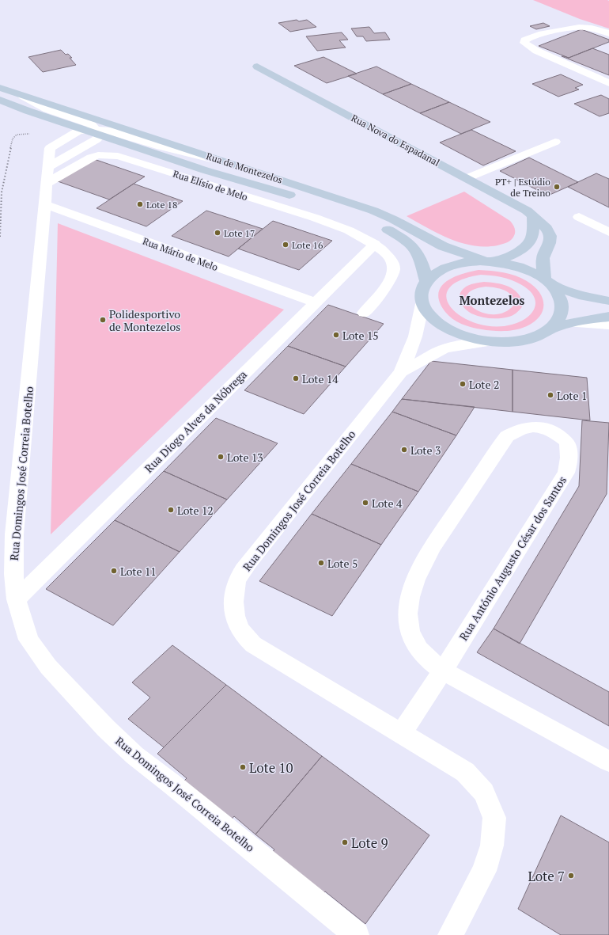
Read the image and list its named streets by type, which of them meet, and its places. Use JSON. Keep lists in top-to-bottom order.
{
  "streets": {
    "street": [
      "Rua Nova do Espadanal",
      "Rua de Montezelos",
      "Rua Elísio de Melo",
      "Rua Mário de Melo",
      "Rua Diogo Alves da Nóbrega",
      "Rua Domingos José Correia Botelho",
      "Rua António Augusto César dos Santos"
    ]
  },
  "crossings": [
    ["Rua Nova do Espadanal", "Rua de Montezelos"],
    ["Rua Elísio de Melo", "Rua Diogo Alves da Nóbrega"],
    ["Rua Elísio de Melo", "Rua Domingos José Correia Botelho"],
    ["Rua Mário de Melo", "Rua Diogo Alves da Nóbrega"],
    ["Rua Mário de Melo", "Rua Domingos José Correia Botelho"],
    ["Rua Diogo Alves da Nóbrega", "Rua Domingos José Correia Botelho"],
    ["Rua Domingos José Correia Botelho", "Rua António Augusto César dos Santos"]
  ],
  "districts": ["Montezelos"],
  "places": [
    "PT+ | Estúdio de Treino",
    "Lote 18",
    "Lote 17",
    "Lote 16",
    "Polidesportivo de Montezelos",
    "Lote 15",
    "Lote 14",
    "Lote 2",
    "Lote 1",
    "Lote 3",
    "Lote 13",
    "Lote 4",
    "Lote 12",
    "Lote 5",
    "Lote 11",
    "Lote 10",
    "Lote 9",
    "Lote 7"
  ]
}
